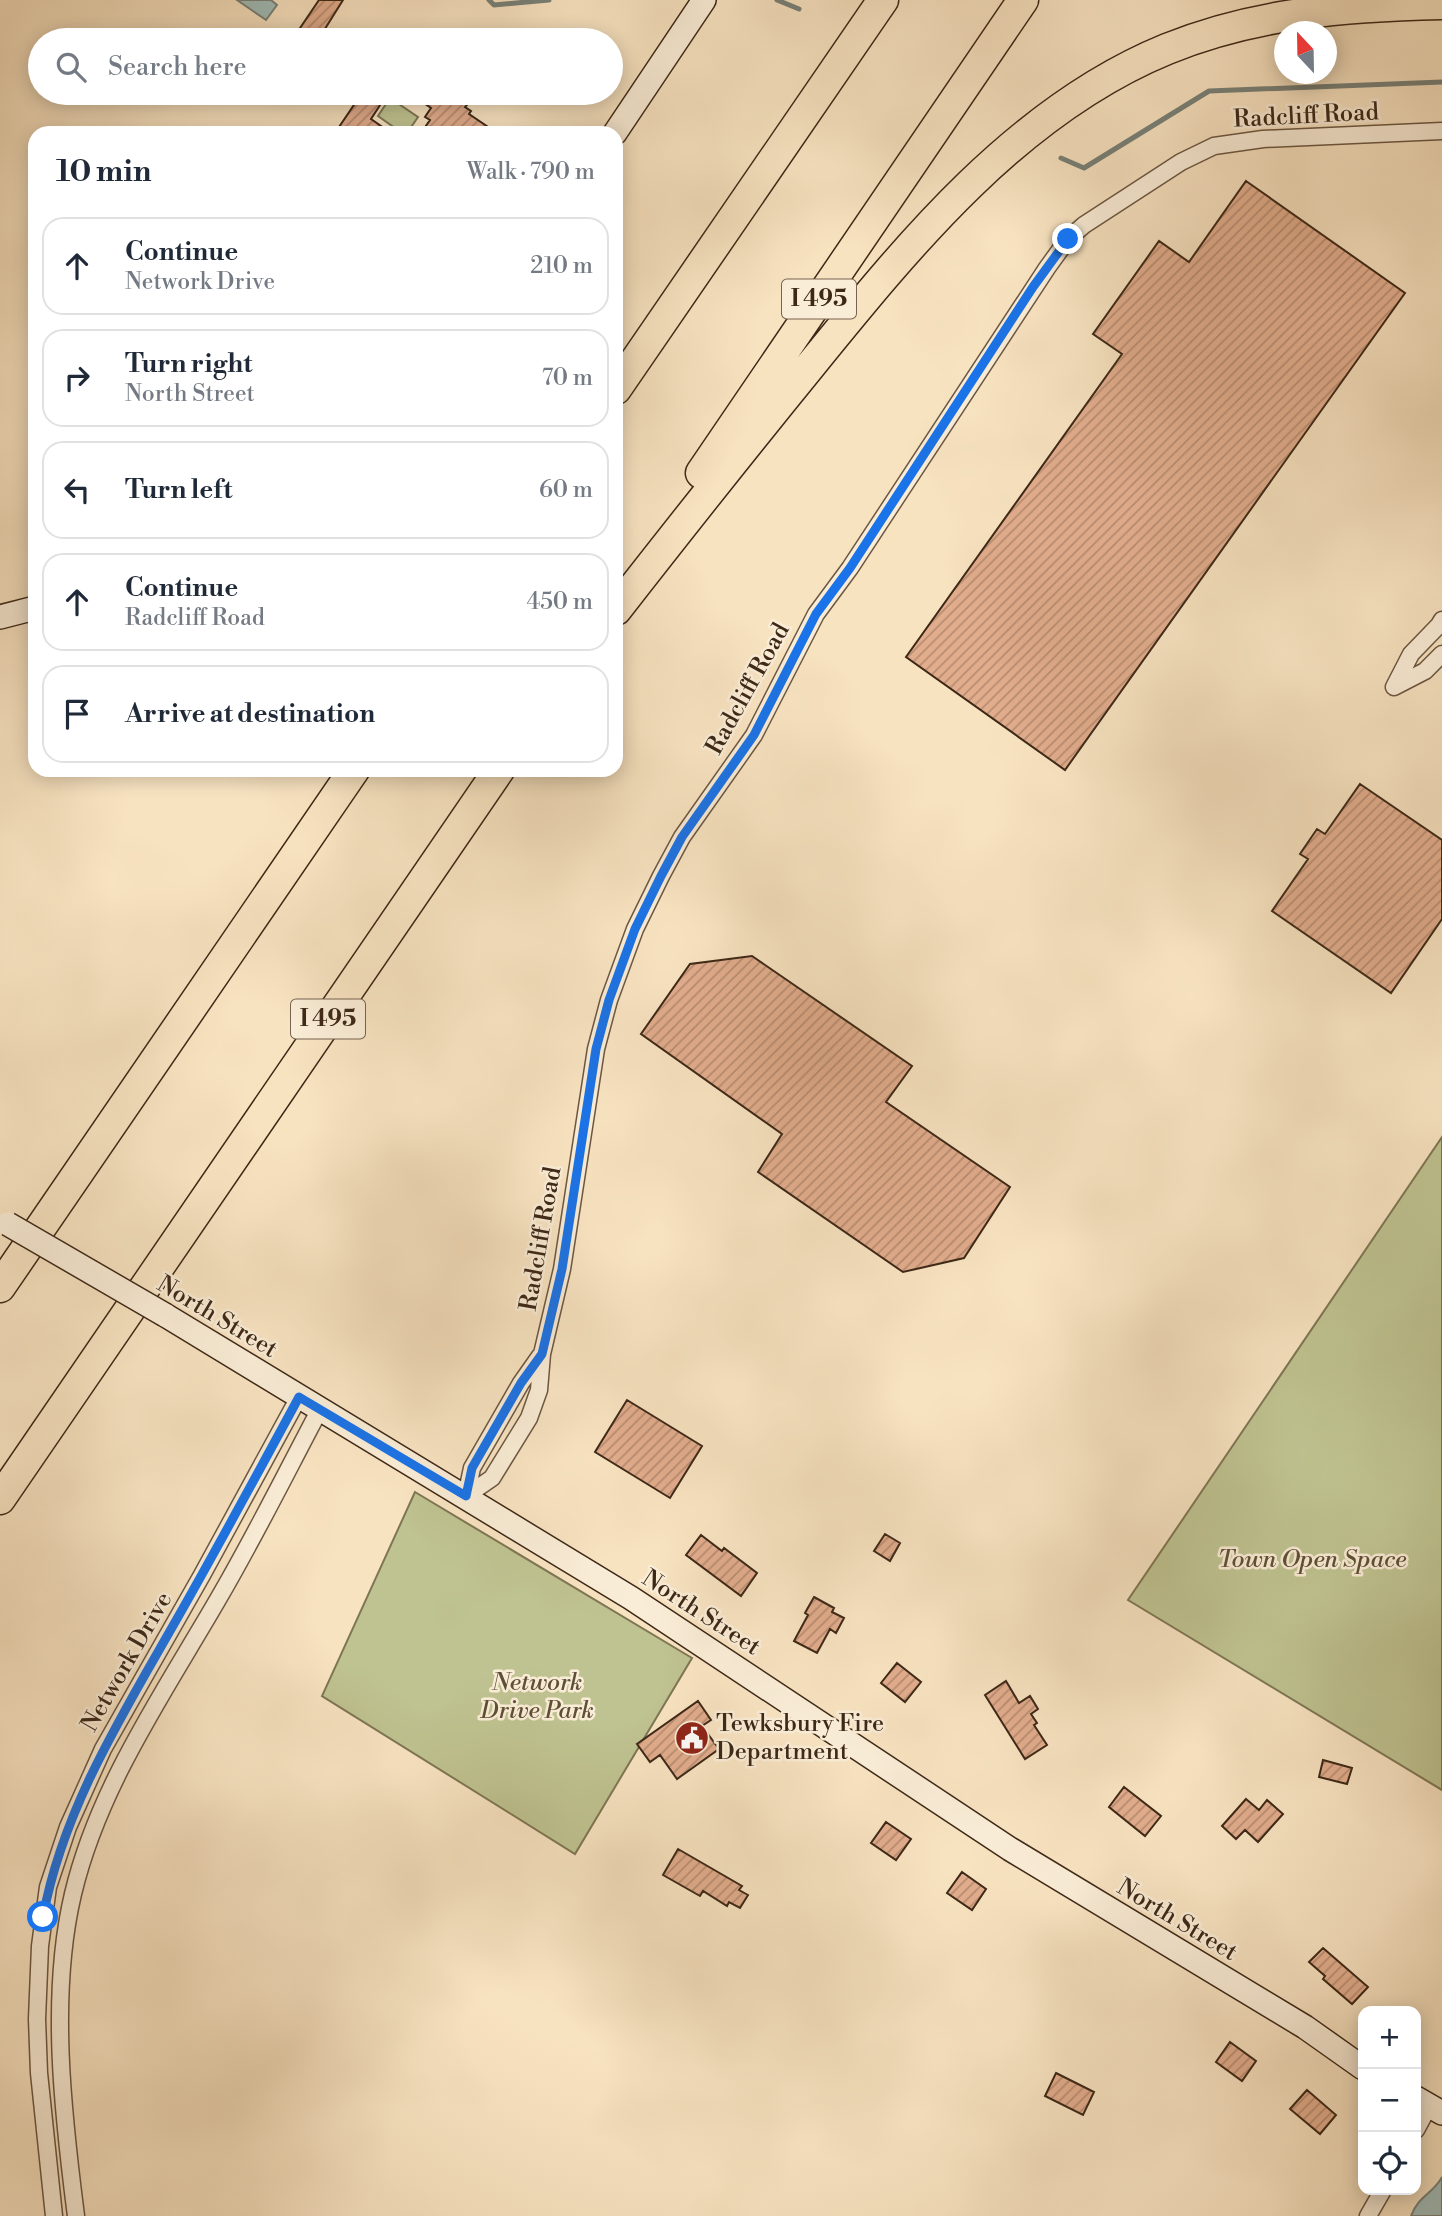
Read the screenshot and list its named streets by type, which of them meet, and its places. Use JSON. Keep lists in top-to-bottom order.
{
  "streets": {
    "highway": ["I 495"],
    "main road": ["North Street"],
    "street": ["Radcliff Road", "Network Drive"]
  },
  "crossings": [
    ["Radcliff Road", "North Street"],
    ["North Street", "Network Drive"]
  ],
  "parks": ["Town Open Space", "Network Drive Park"],
  "places": {
    "public building": ["Tewksbury Fire Department"]
  },
  "north": "top",
  "page": {
    "search": "Search here",
    "heading": ["10 min", "Walk · 790 m"],
    "list": [
      ["Continue", "Network Drive", "210 m"],
      ["Turn right", "North Street", "70 m"],
      ["Turn left", "60 m"],
      ["Continue", "Radcliff Road", "450 m"],
      "Arrive at destination"
    ],
    "map_buttons": ["+", "−"]
  }
}
